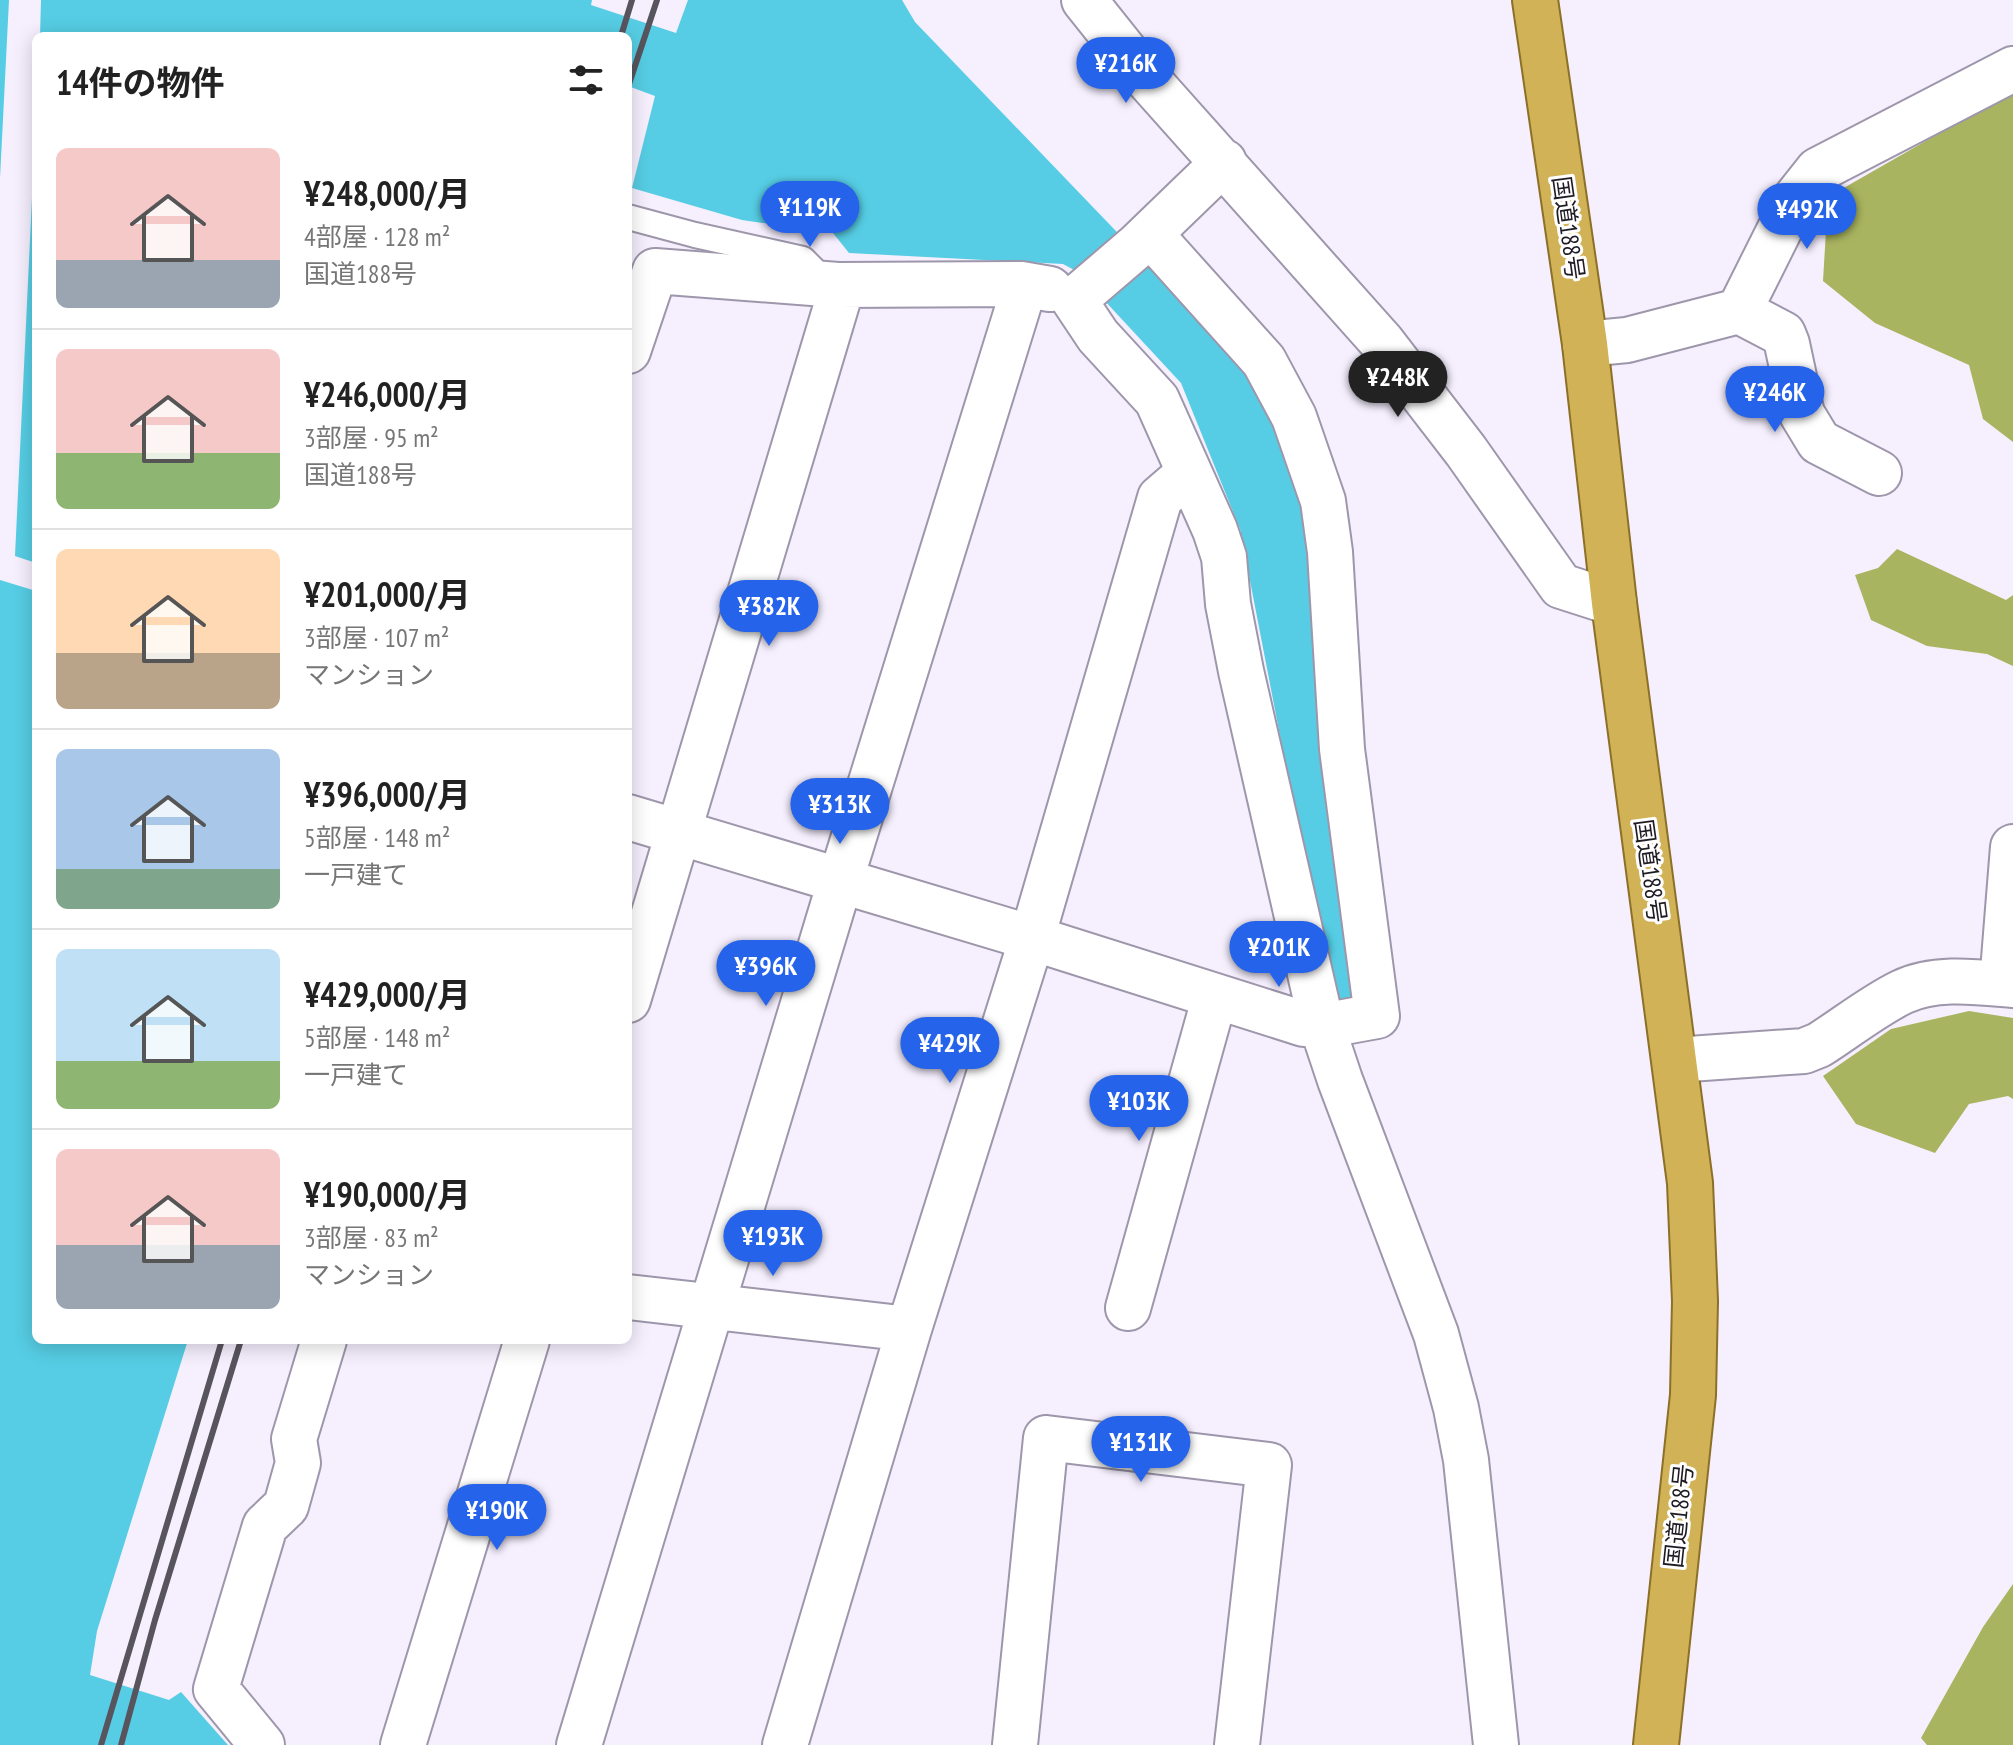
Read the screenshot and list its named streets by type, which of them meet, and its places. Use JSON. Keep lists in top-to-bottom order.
{
  "streets": {
    "highway": ["国道188号"]
  },
  "page": {
    "heading": "14件の物件",
    "price": [
      "¥216K",
      "¥119K",
      "¥492K",
      "¥248K",
      "¥246K",
      "¥382K",
      "¥313K",
      "¥201K",
      "¥396K",
      "¥429K",
      "¥103K",
      "¥193K",
      "¥131K",
      "¥190K"
    ],
    "list": [
      {
        "name": "¥248,000/月",
        "note": "4部屋 · 128 m² · 国道188号"
      },
      {
        "name": "¥246,000/月",
        "note": "3部屋 · 95 m² · 国道188号"
      },
      {
        "name": "¥201,000/月",
        "note": "3部屋 · 107 m² · マンション"
      },
      {
        "name": "¥396,000/月",
        "note": "5部屋 · 148 m² · 一戸建て"
      },
      {
        "name": "¥429,000/月",
        "note": "5部屋 · 148 m² · 一戸建て"
      },
      {
        "name": "¥190,000/月",
        "note": "3部屋 · 83 m² · マンション"
      }
    ]
  }
}
